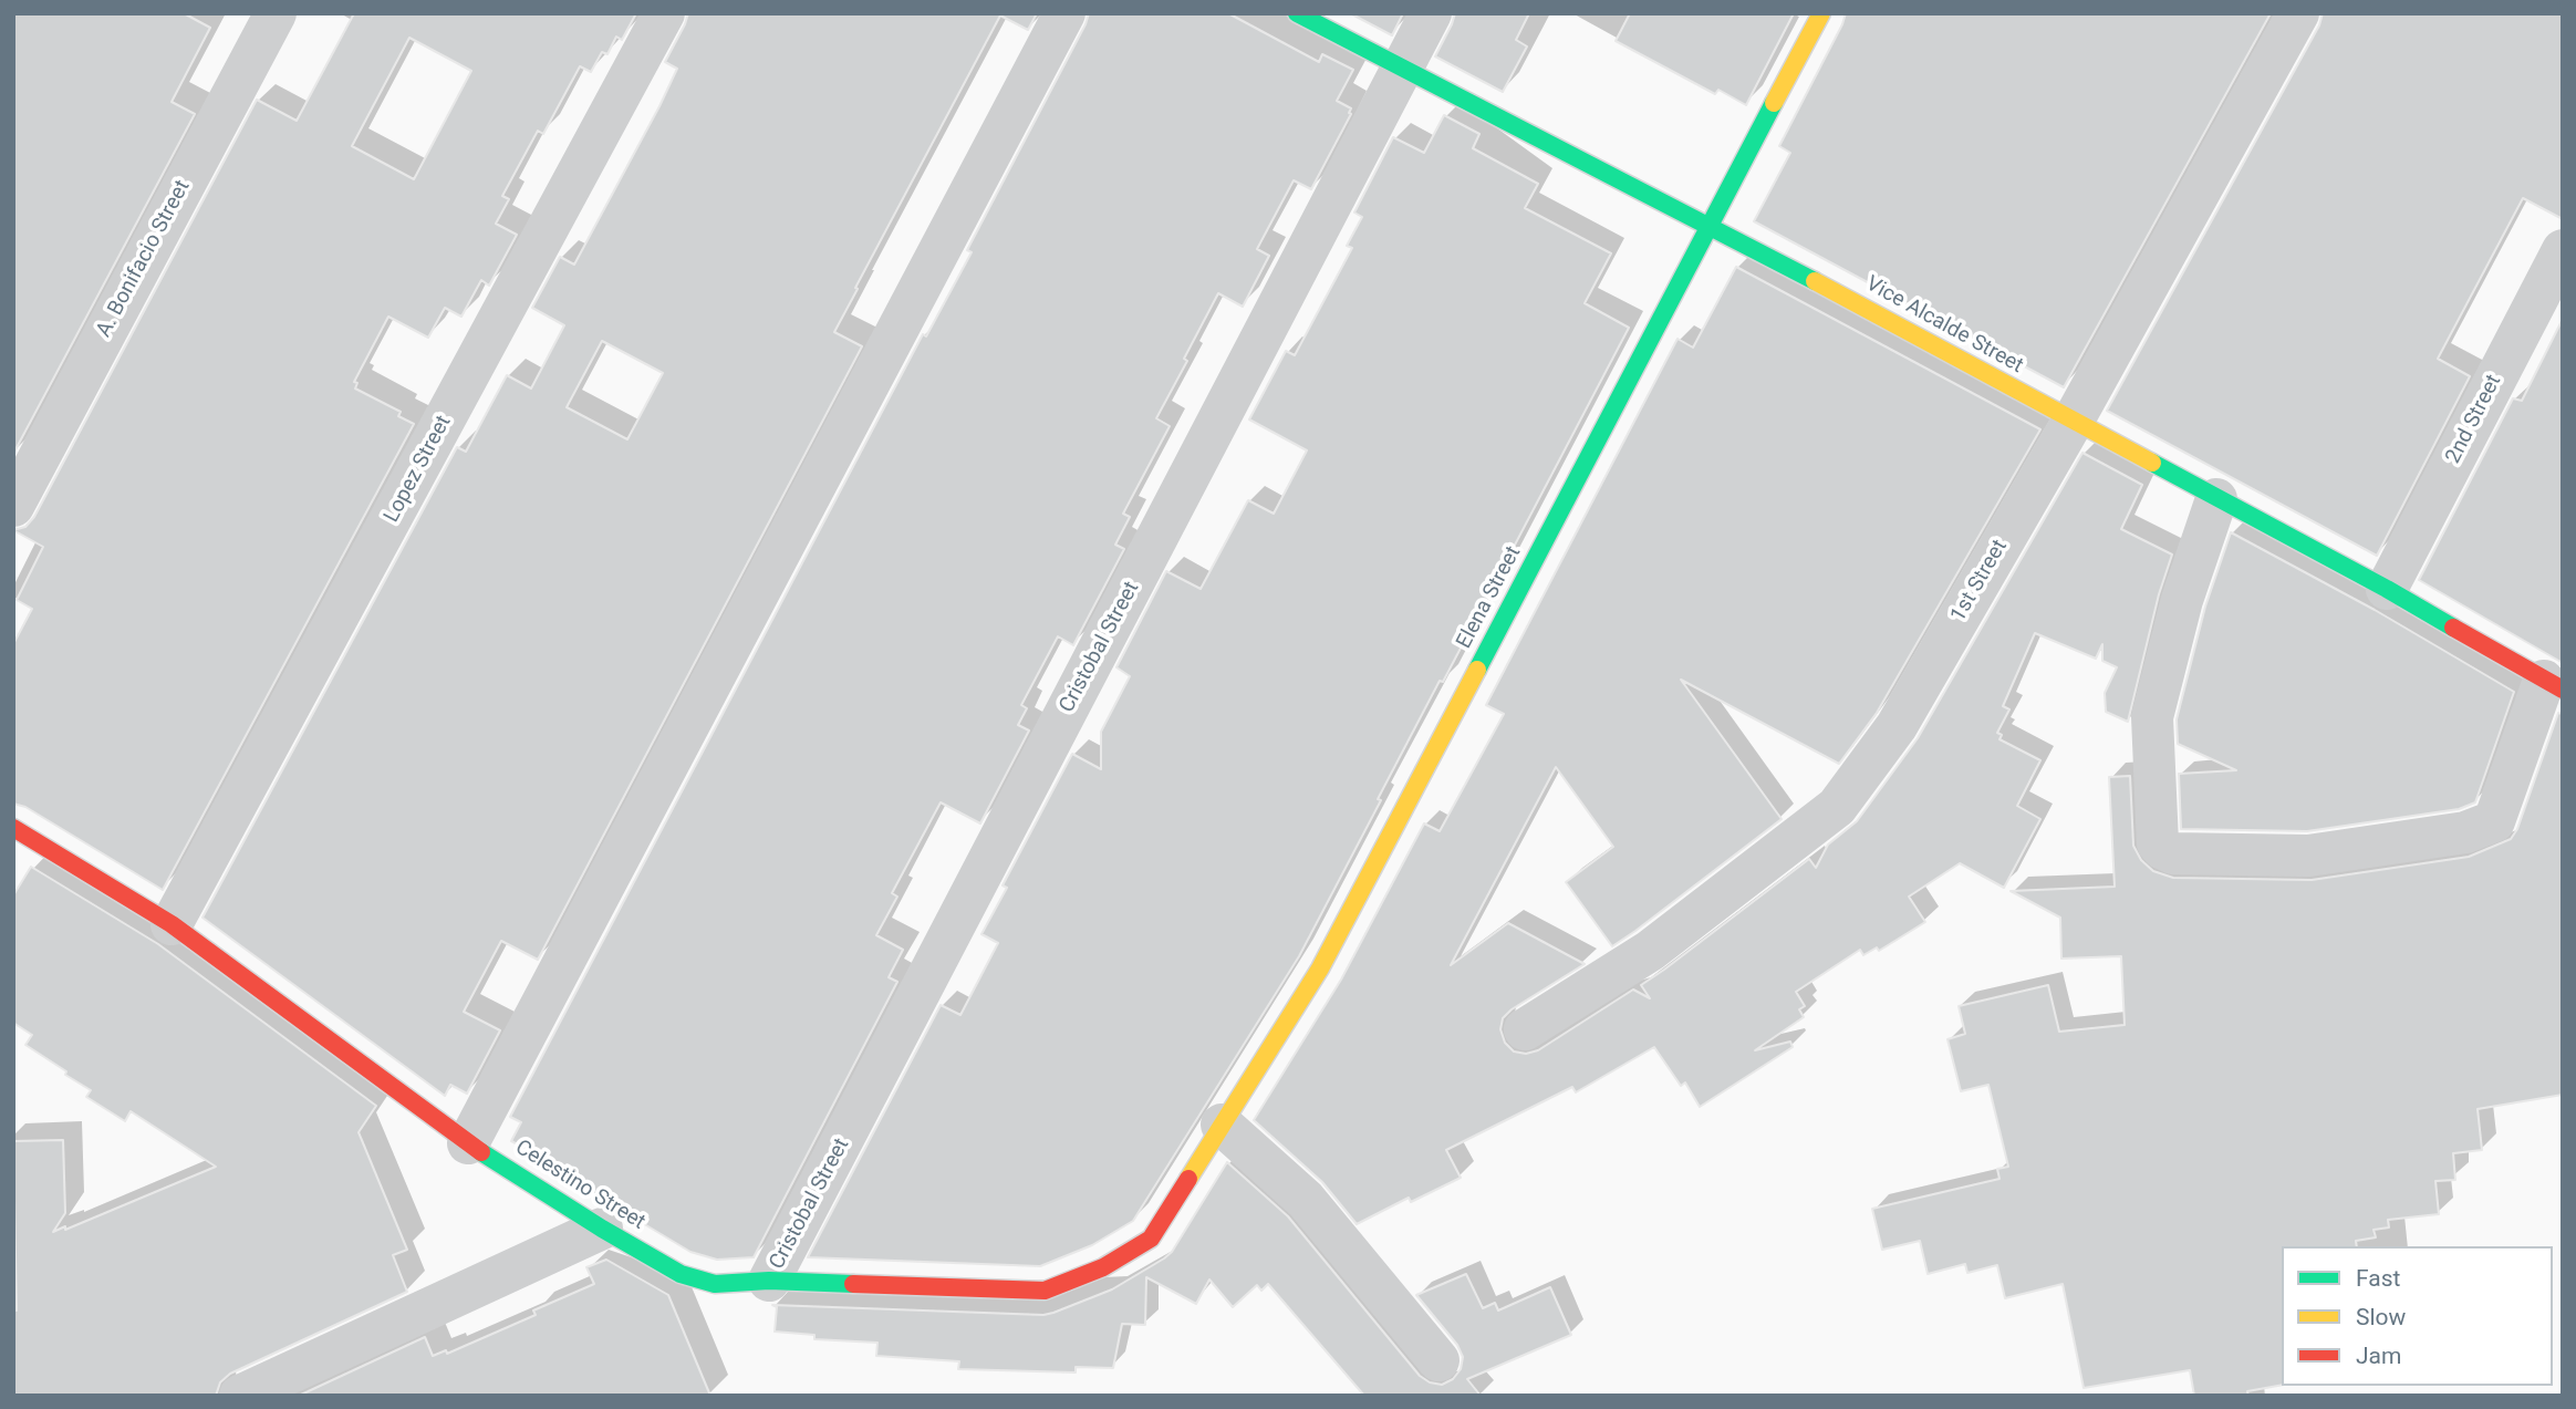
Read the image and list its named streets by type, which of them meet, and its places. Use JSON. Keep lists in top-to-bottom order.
{
  "streets": {
    "street": [
      "A. Bonifacio Street",
      "Vice Alcalde Street",
      "2nd Street",
      "Lopez Street",
      "1st Street",
      "Elena Street",
      "Cristobal Street",
      "Celestino Street"
    ]
  },
  "crossings": [
    ["Vice Alcalde Street", "2nd Street"],
    ["Vice Alcalde Street", "1st Street"],
    ["Vice Alcalde Street", "Elena Street"],
    ["Vice Alcalde Street", "Cristobal Street"],
    ["Lopez Street", "Celestino Street"],
    ["Elena Street", "Celestino Street"],
    ["Cristobal Street", "Celestino Street"]
  ],
  "legend": ["Fast", "Slow", "Jam"]
}
